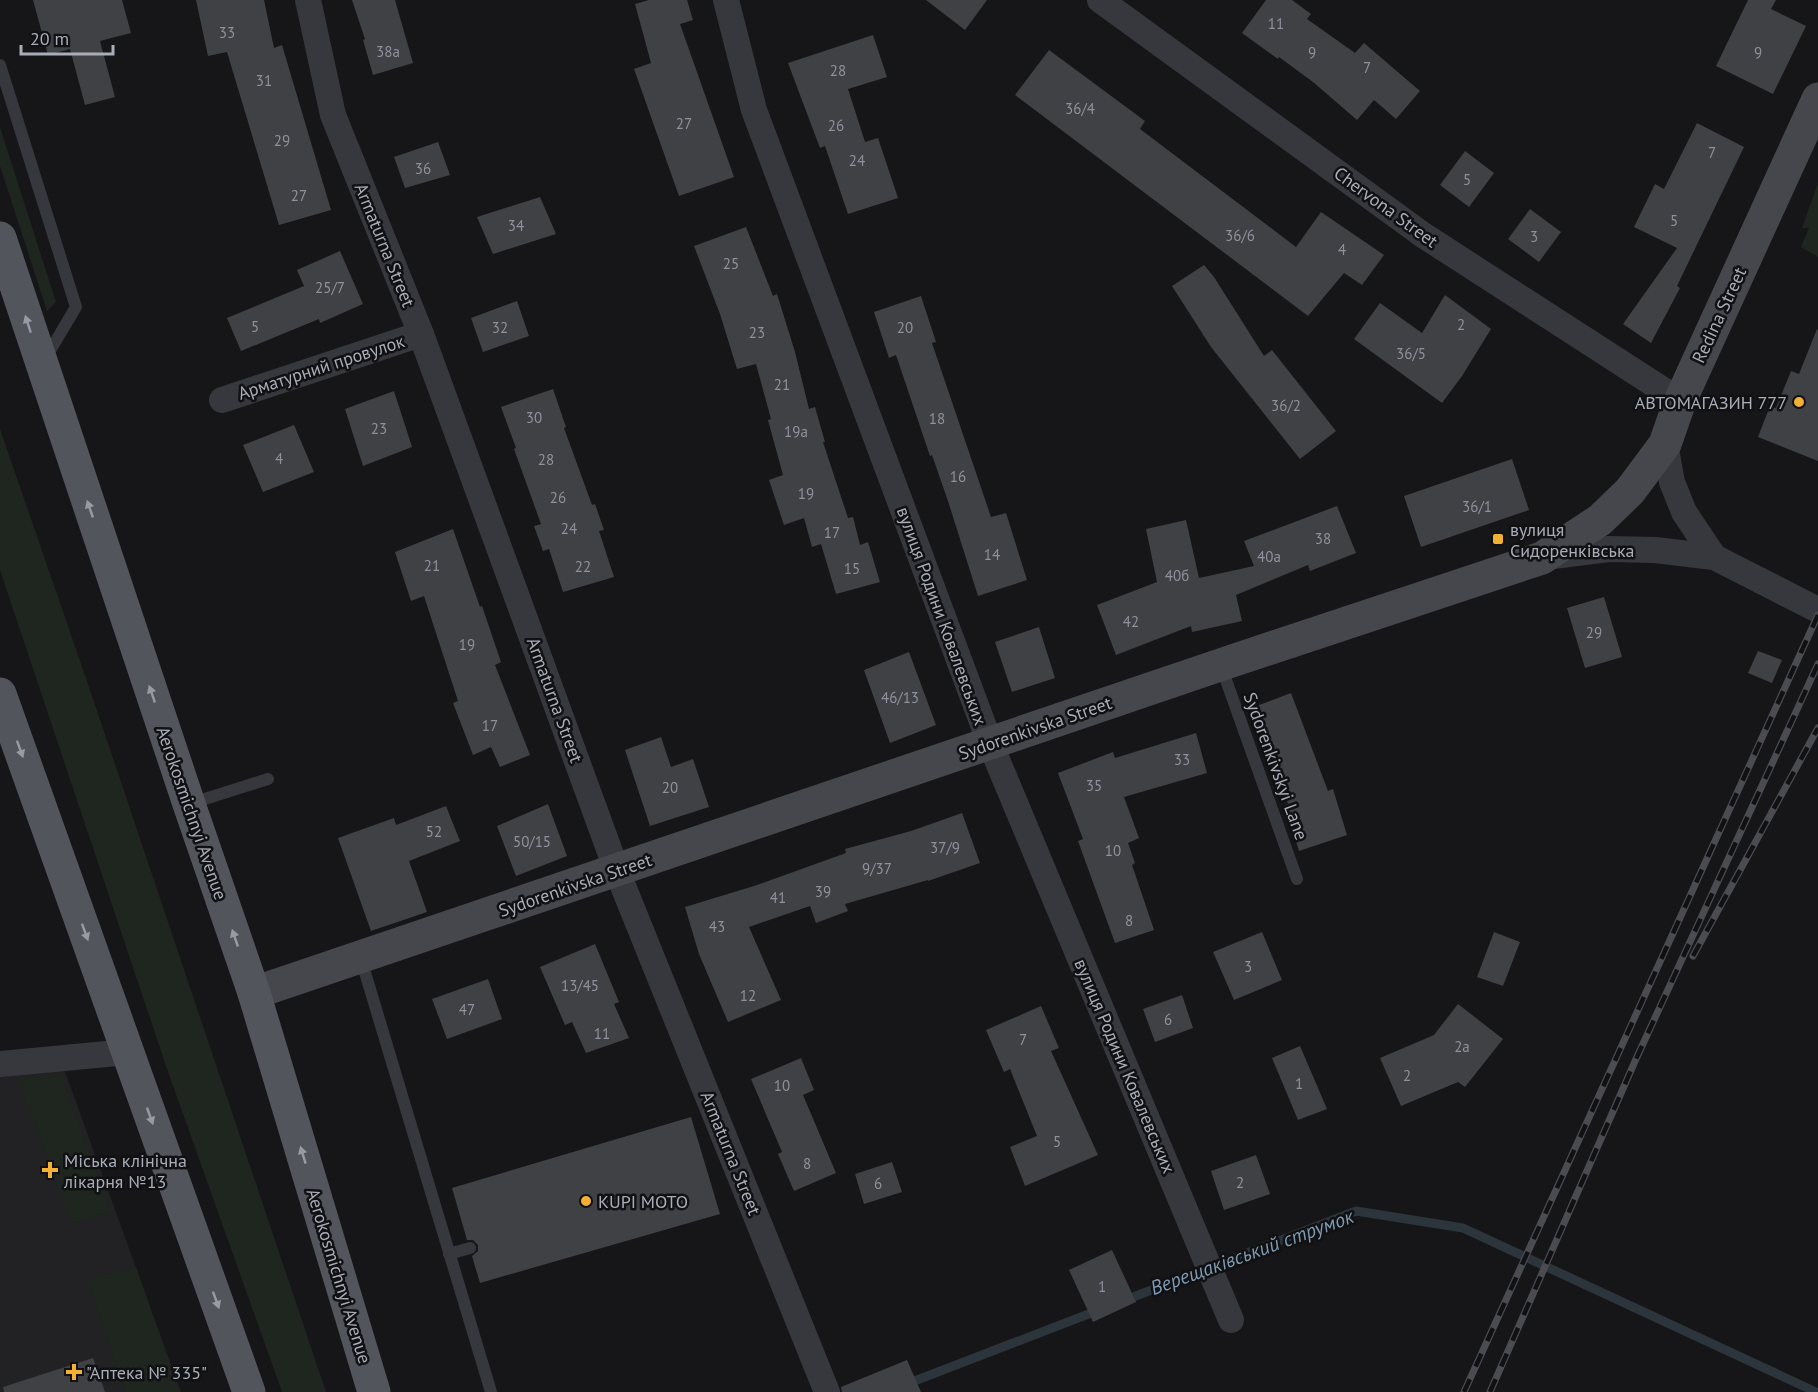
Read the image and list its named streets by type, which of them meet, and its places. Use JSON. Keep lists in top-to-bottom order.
{
  "streets": {
    "main road": ["Redina Street", "Sydorenkivska Street", "Aerokosmichnyi Avenue"],
    "street": [
      "Chervona Street",
      "Armaturna Street",
      "Арматурний провулок",
      "вулиця Родини Ковалевських"
    ],
    "lane": ["Sydorenkivskyi Lane"]
  },
  "crossings": [
    ["Chervona Street", "Redina Street"],
    ["Armaturna Street", "Арматурний провулок"],
    ["Armaturna Street", "Sydorenkivska Street"],
    ["Redina Street", "Sydorenkivska Street"],
    ["вулиця Родини Ковалевських", "Sydorenkivska Street"],
    ["Sydorenkivska Street", "Sydorenkivskyi Lane"],
    ["Sydorenkivska Street", "Aerokosmichnyi Avenue"]
  ],
  "water": ["Верещаківський струмок"],
  "places": {
    "other": ["АВТОМАГАЗИН 777", "KUPI MOTO"],
    "transit": ["вулиця Сидоренківська"],
    "health": ["Міська клінічна лікарня №13", "\"Аптека № 335\""]
  },
  "house_numbers": [
    "11",
    "33",
    "38а",
    "9",
    "9",
    "7",
    "28",
    "31",
    "36/4",
    "27",
    "26",
    "29",
    "7",
    "24",
    "36",
    "5",
    "27",
    "5",
    "34",
    "36/6",
    "3",
    "4",
    "25",
    "25/7",
    "2",
    "5",
    "32",
    "20",
    "23",
    "36/5",
    "21",
    "36/2",
    "30",
    "18",
    "23",
    "19а",
    "4",
    "28",
    "16",
    "19",
    "26",
    "36/1",
    "24",
    "17",
    "38",
    "14",
    "40а",
    "21",
    "22",
    "15",
    "40б",
    "42",
    "29",
    "19",
    "46/13",
    "17",
    "33",
    "35",
    "20",
    "52",
    "50/15",
    "37/9",
    "10",
    "9/37",
    "39",
    "41",
    "8",
    "43",
    "3",
    "13/45",
    "12",
    "47",
    "6",
    "11",
    "7",
    "2а",
    "2",
    "1",
    "10",
    "5",
    "8",
    "2",
    "6",
    "1"
  ],
  "scale_bar": "20 m"
}
